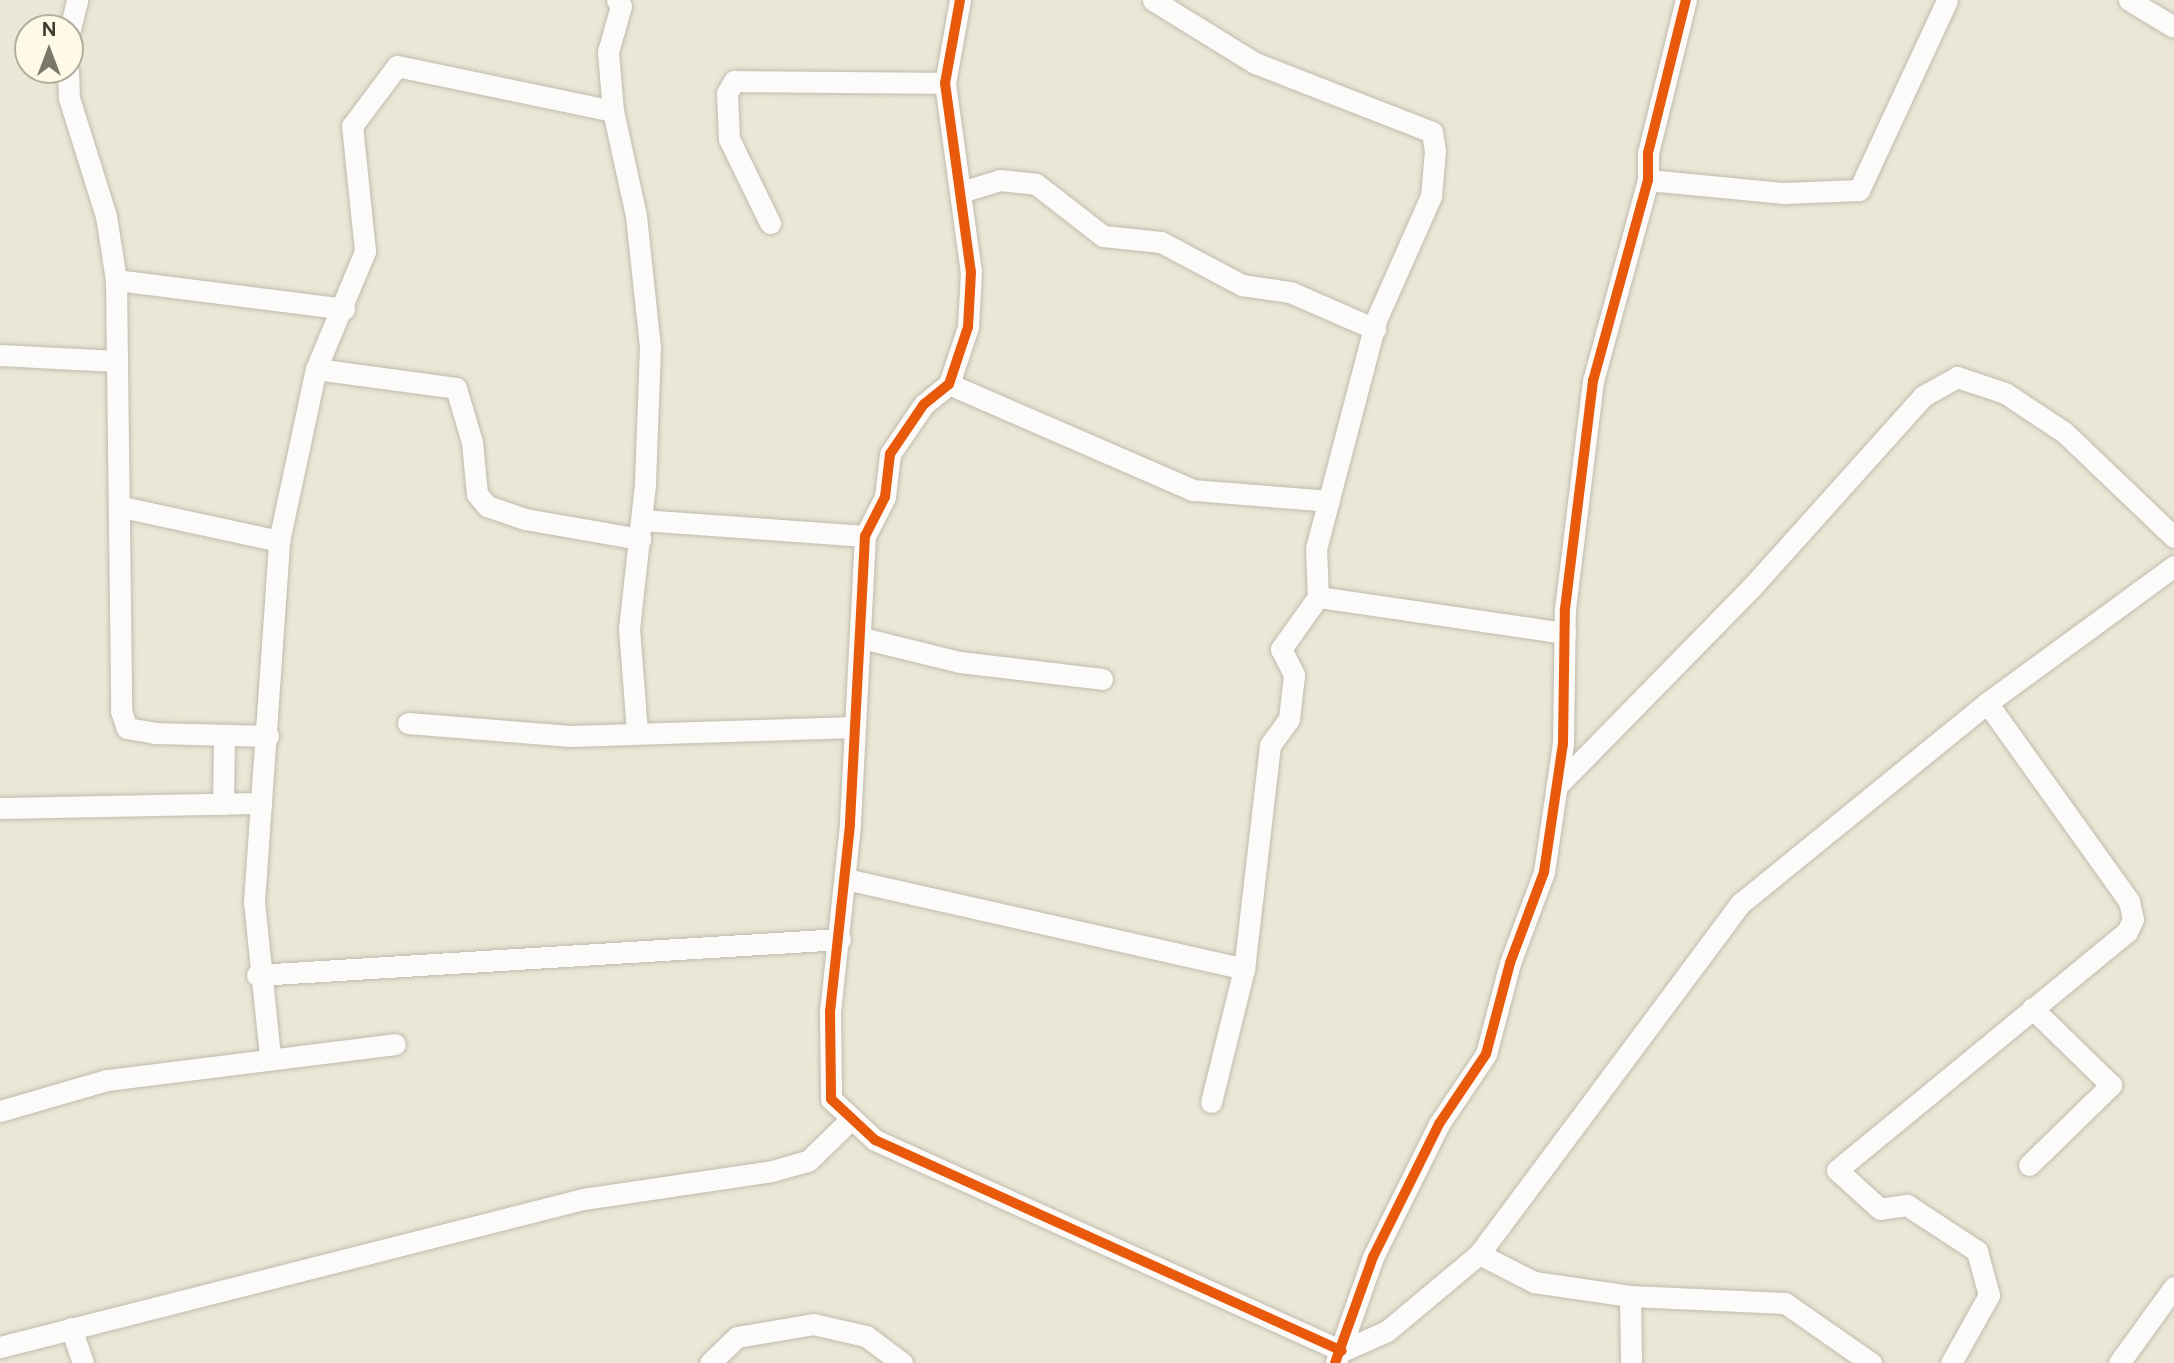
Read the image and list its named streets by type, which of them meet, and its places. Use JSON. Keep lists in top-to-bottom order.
{
  "north": "top"
}
